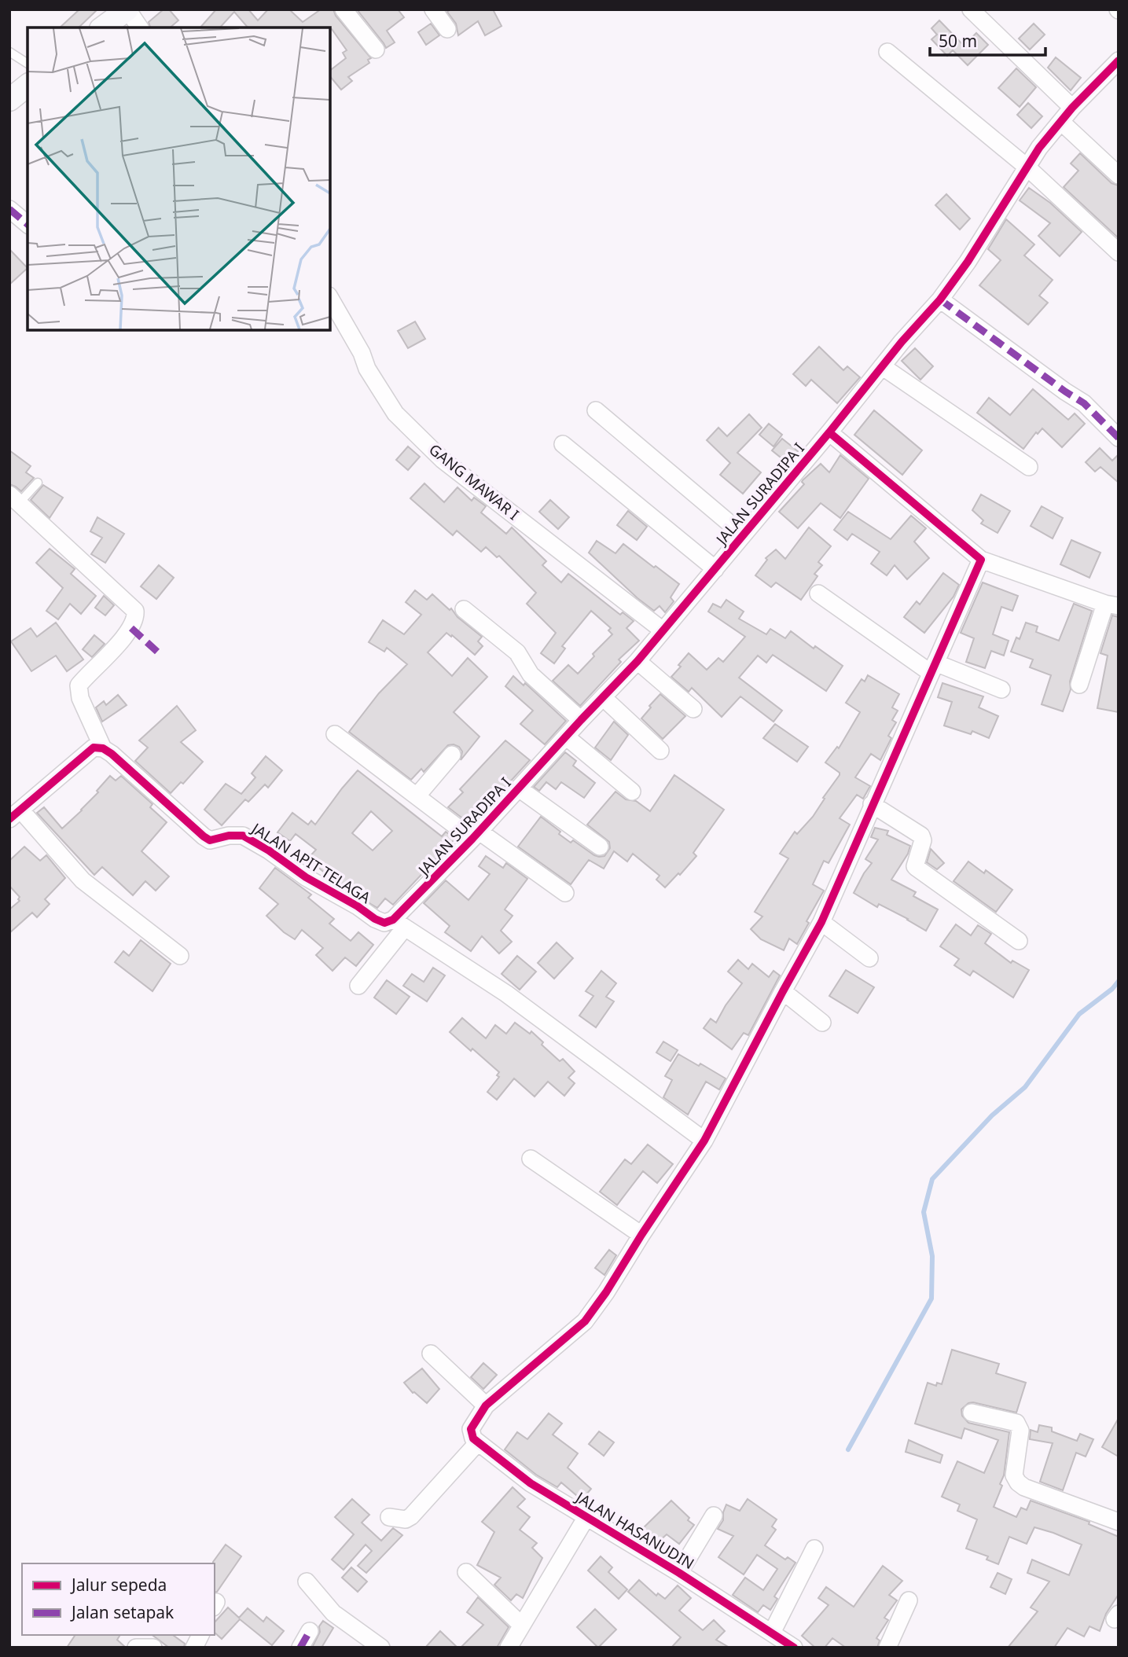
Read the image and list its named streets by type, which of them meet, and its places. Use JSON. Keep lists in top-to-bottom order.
{
  "streets": {
    "street": [
      "GANG MAWAR I",
      "JALAN SURADIPA I",
      "JALAN APIT TELAGA",
      "JALAN HASANUDIN"
    ]
  },
  "crossings": [
    ["GANG MAWAR I", "JALAN SURADIPA I"],
    ["JALAN SURADIPA I", "JALAN APIT TELAGA"]
  ],
  "legend": ["Jalur sepeda", "Jalan setapak"],
  "scale_bar": "50 m"
}
